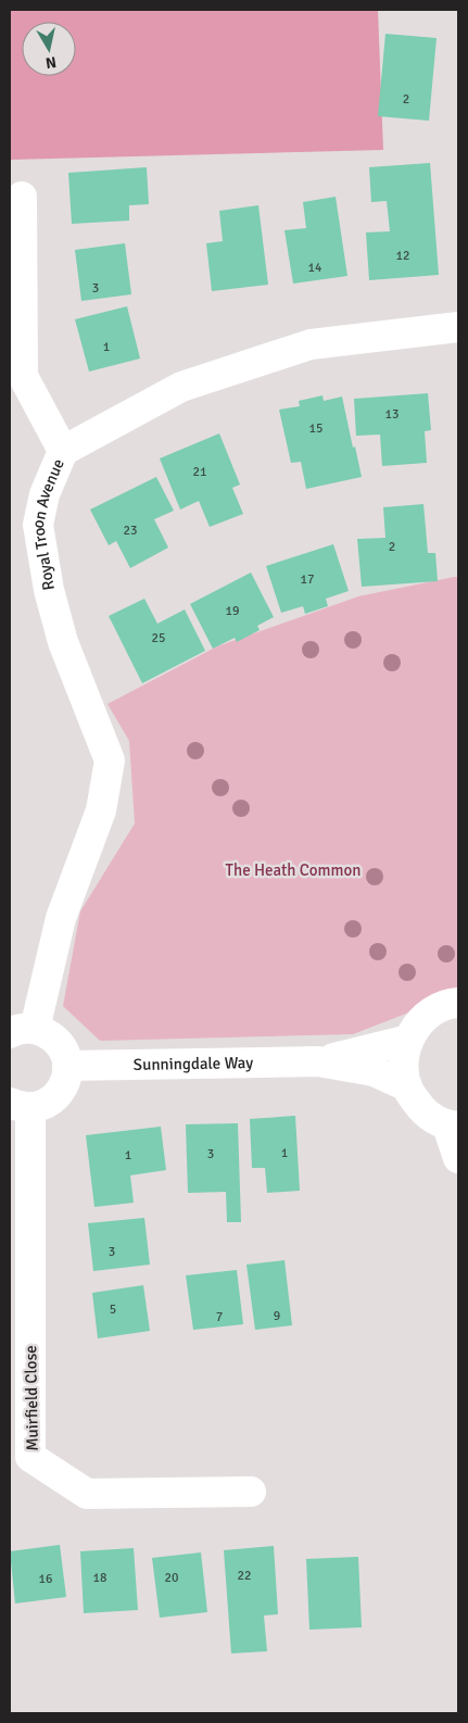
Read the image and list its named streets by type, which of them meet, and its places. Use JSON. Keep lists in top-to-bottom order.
{
  "streets": {
    "street": ["Royal Troon Avenue", "Sunningdale Way", "Muirfield Close"]
  },
  "parks": ["The Heath Common"],
  "house_numbers": [
    "2",
    "12",
    "14",
    "3",
    "1",
    "13",
    "15",
    "21",
    "23",
    "2",
    "17",
    "19",
    "25",
    "1",
    "3",
    "1",
    "3",
    "5",
    "9",
    "7",
    "22",
    "18",
    "20",
    "16"
  ],
  "north": "bottom"
}
